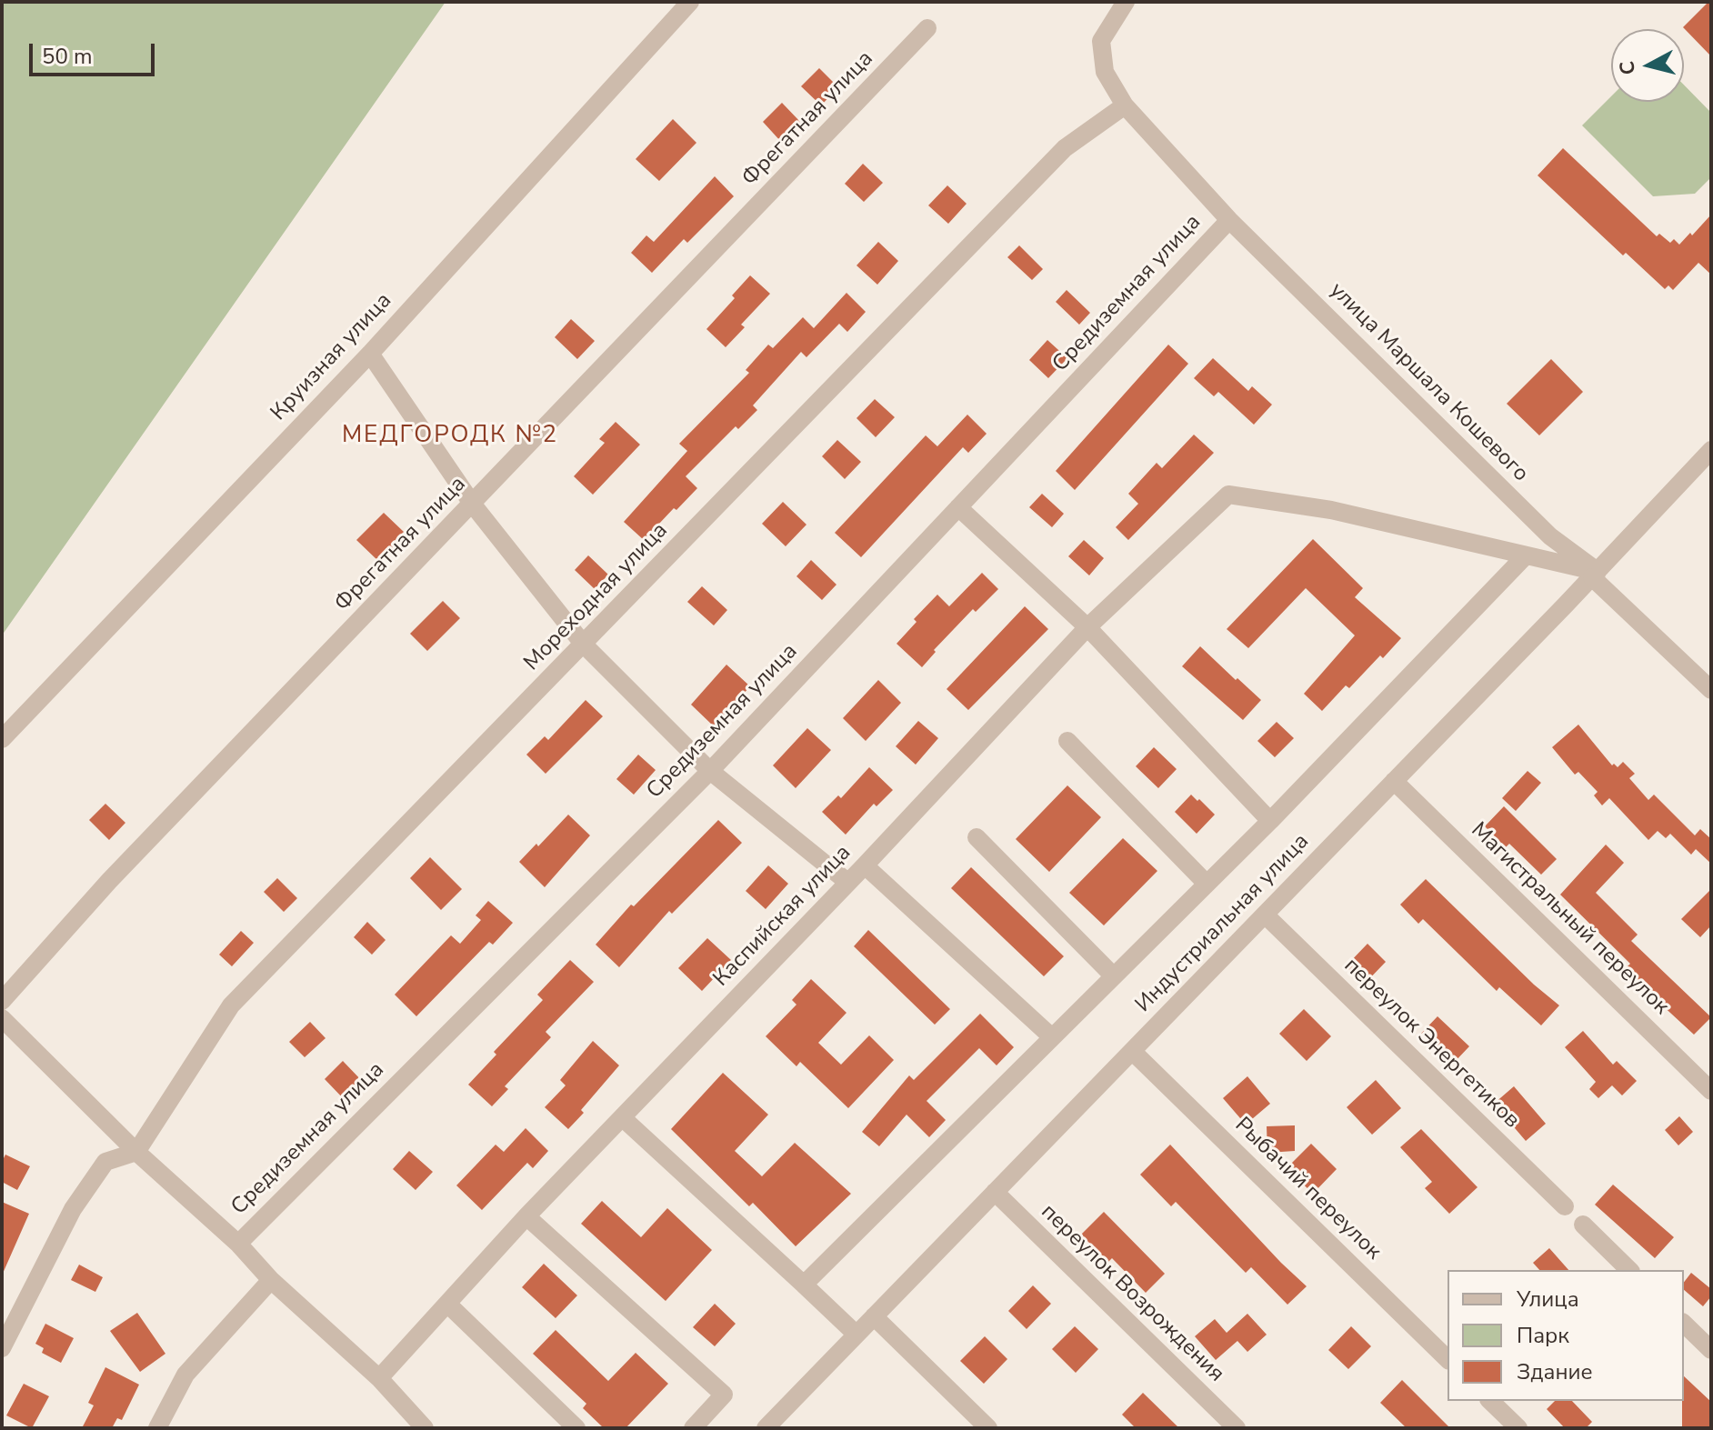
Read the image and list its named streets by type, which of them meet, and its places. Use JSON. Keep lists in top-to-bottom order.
{
  "streets": {
    "street": [
      "Фрегатная улица",
      "Средиземная улица",
      "Круизная улица",
      "улица Маршала Кошевого",
      "Мореходная улица",
      "Каспийская улица",
      "Магистральный переулок",
      "Индустриальная улица",
      "переулок Энергетиков",
      "Рыбачий переулок",
      "переулок Возрождения"
    ]
  },
  "crossings": [
    ["Средиземная улица", "улица Маршала Кошевого"],
    ["улица Маршала Кошевого", "Мореходная улица"],
    ["улица Маршала Кошевого", "Индустриальная улица"],
    ["Магистральный переулок", "Индустриальная улица"],
    ["Индустриальная улица", "переулок Энергетиков"],
    ["Индустриальная улица", "Рыбачий переулок"],
    ["Индустриальная улица", "переулок Возрождения"]
  ],
  "districts": ["МЕДГОРОДК №2"],
  "legend": ["Улица", "Парк", "Здание"],
  "scale_bar": "50 m",
  "north": "left"
}
